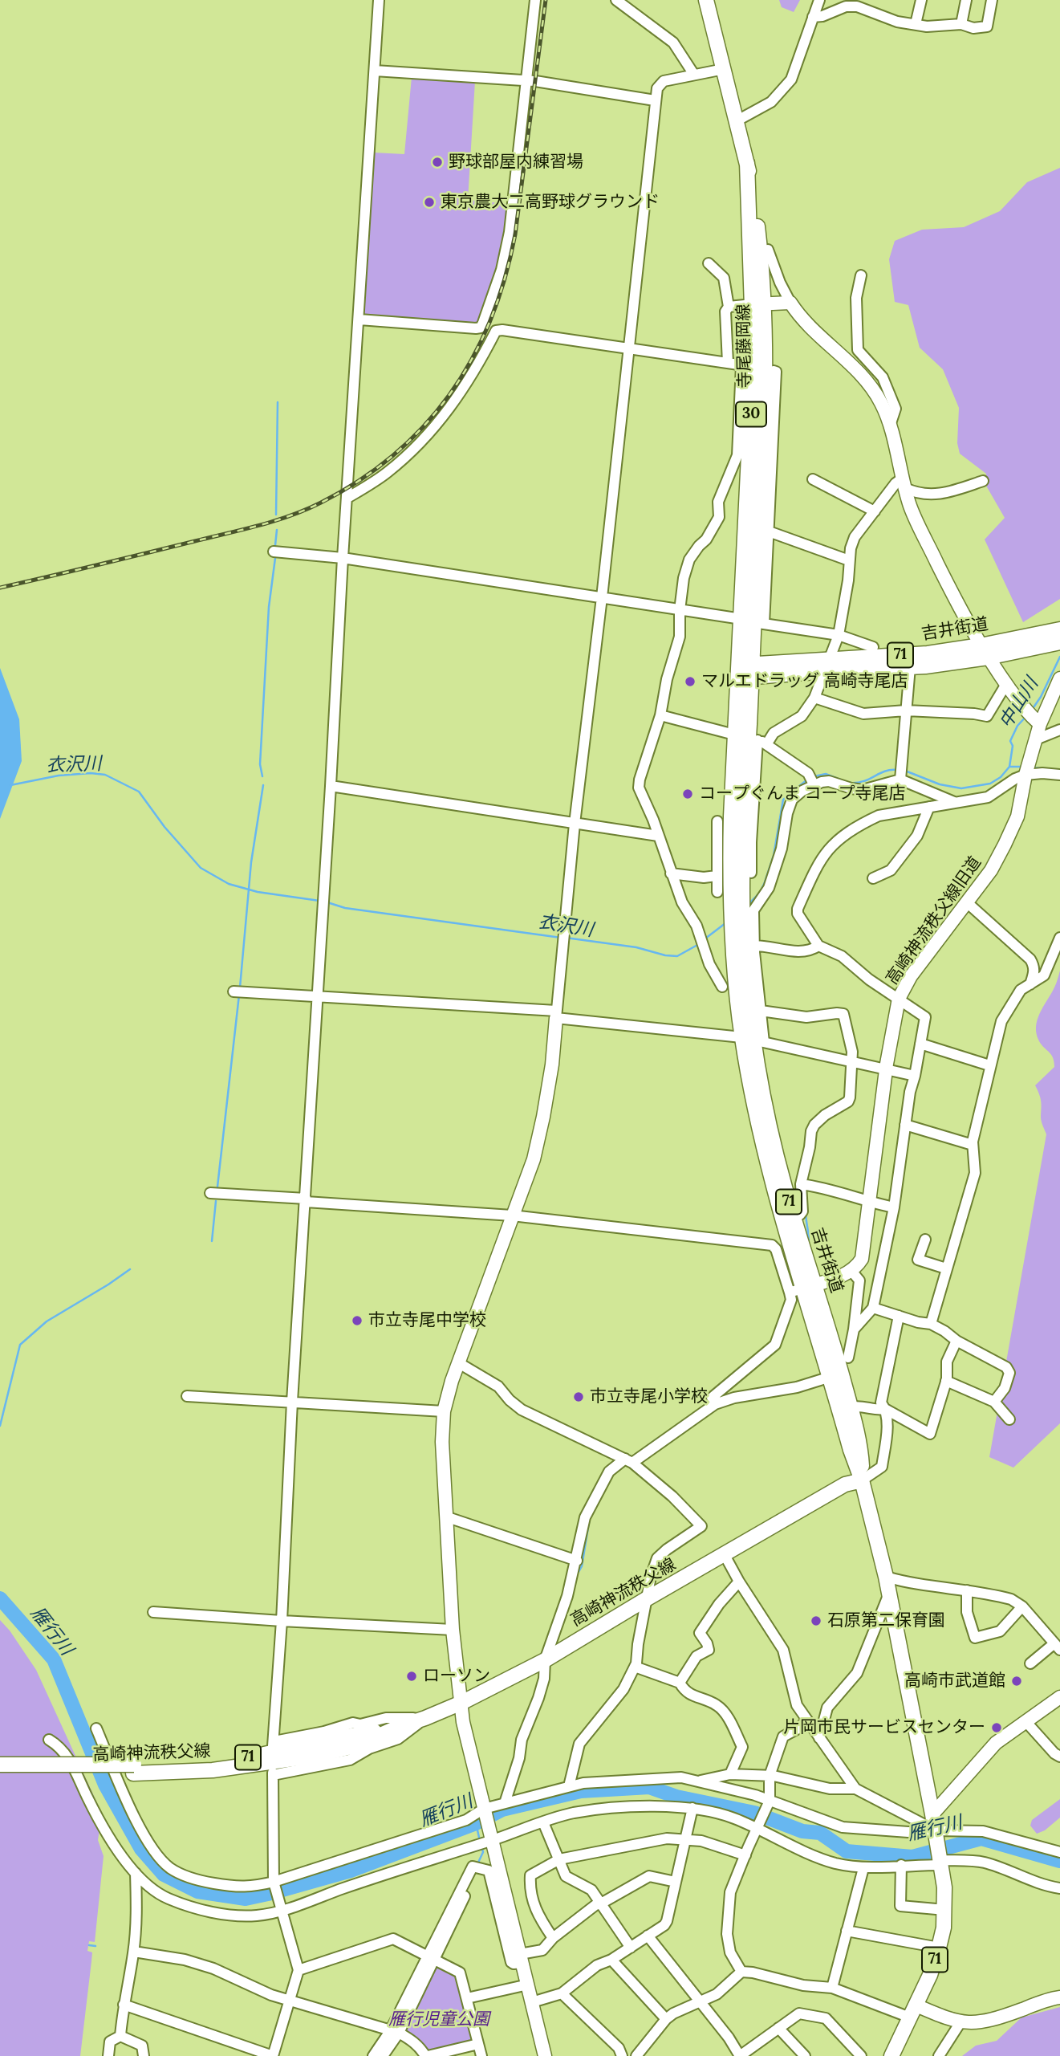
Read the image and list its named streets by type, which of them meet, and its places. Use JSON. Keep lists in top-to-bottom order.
{
  "streets": {
    "main road": [
      "寺尾藤岡線",
      "30",
      "吉井街道",
      "71",
      "高崎神流秩父線"
    ],
    "street": ["高崎神流秩父線旧道"]
  },
  "crossings": [
    ["寺尾藤岡線", "吉井街道"],
    ["寺尾藤岡線", "71"],
    ["吉井街道", "71"],
    ["吉井街道", "高崎神流秩父線"]
  ],
  "water": ["中山川", "衣沢川", "雁行川"],
  "parks": ["雁行児童公園"],
  "places": [
    "野球部屋内練習場",
    "東京農大二高野球グラウンド",
    "マルエドラッグ 高崎寺尾店",
    "コープぐんま コープ寺尾店",
    "市立寺尾中学校",
    "市立寺尾小学校",
    "石原第二保育園",
    "ローソン",
    "高崎市武道館",
    "片岡市民サービスセンター"
  ]
}
